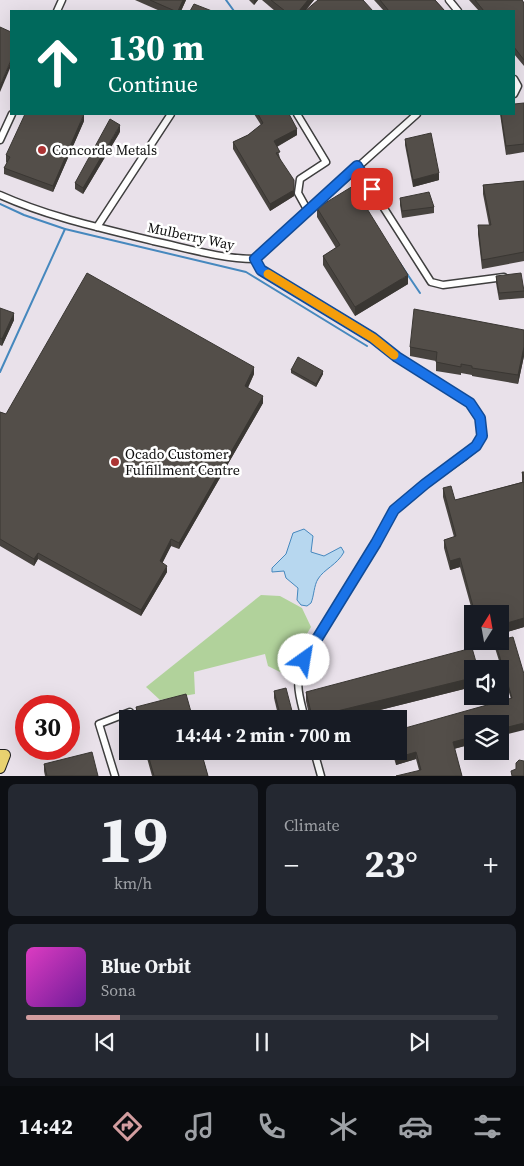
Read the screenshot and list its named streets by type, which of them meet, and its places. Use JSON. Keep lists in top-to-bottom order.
{
  "streets": {
    "street": ["Mulberry Way"]
  },
  "places": ["Concorde Metals", "Ocado Customer Fulfillment Centre"],
  "north": "top",
  "page": {
    "turn": ["130 m", "Continue"],
    "limit": "30",
    "trip": "14:44 · 2 min · 700 m",
    "tile": [
      ["19", "km/h"],
      "Climate"
    ],
    "heat": ["−", "23°", "+"],
    "song": ["Blue Orbit", "Sona"],
    "tabs": "14:42"
  }
}
